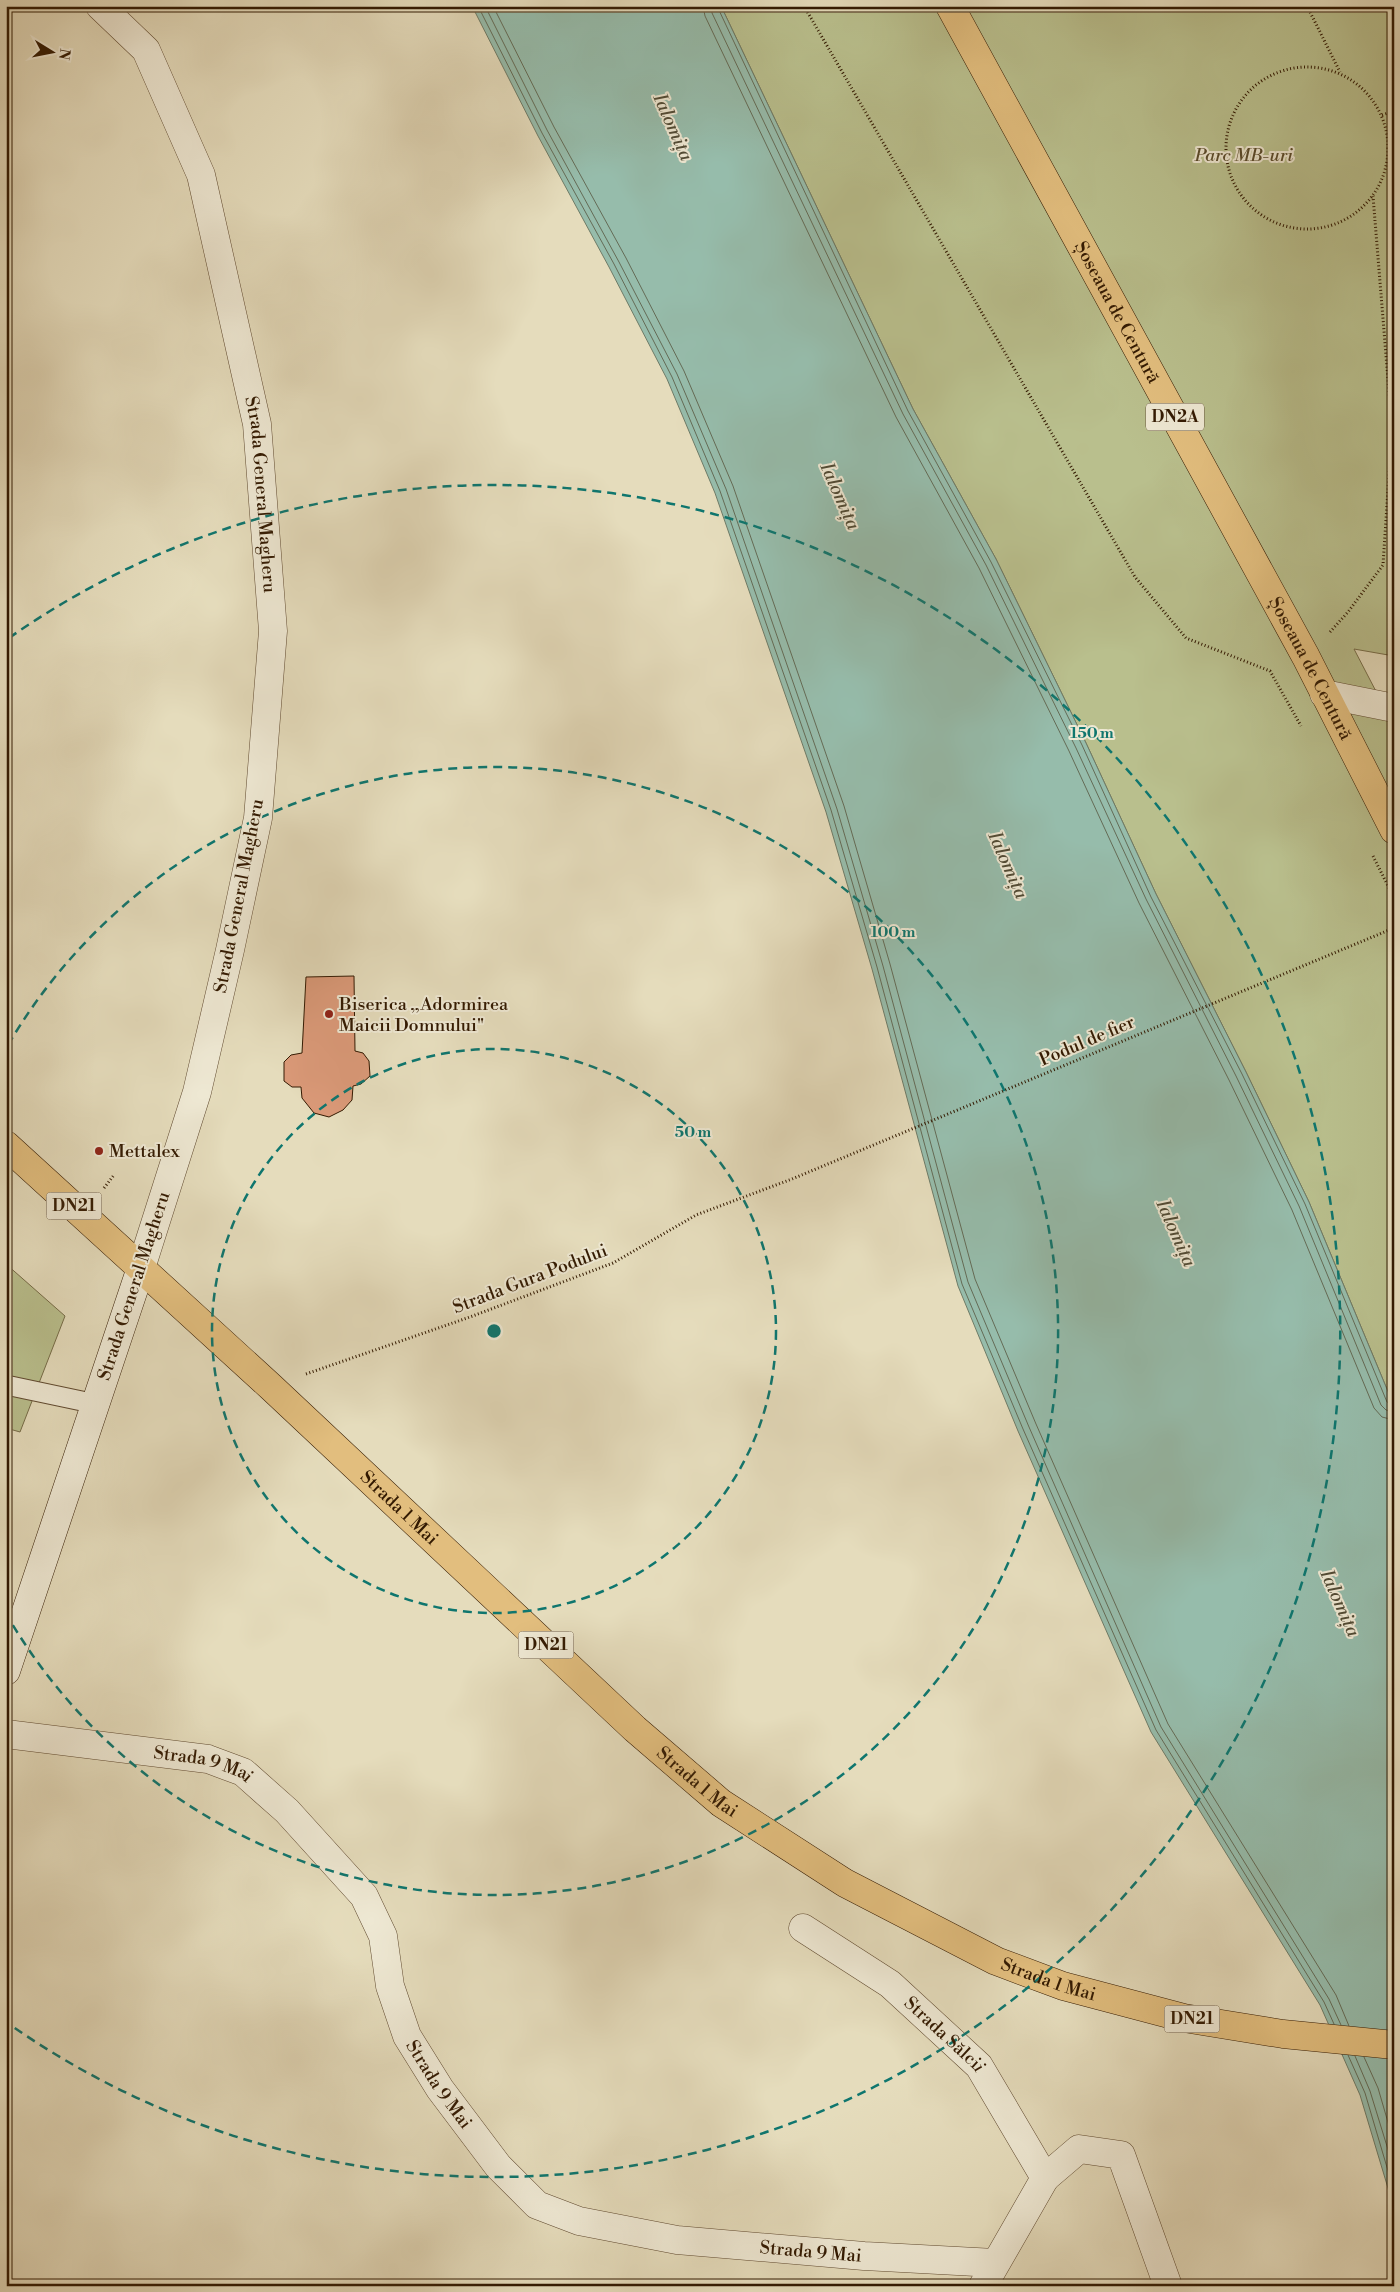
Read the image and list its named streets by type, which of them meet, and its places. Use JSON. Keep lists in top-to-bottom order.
{
  "streets": {
    "main road": [
      "Șoseaua de Centură",
      "DN2A",
      "DN21",
      "Strada 1 Mai"
    ],
    "street": ["Strada General Magheru", "Strada 9 Mai", "Strada Sălcii"],
    "path": ["Podul de fier", "Strada Gura Podului"]
  },
  "crossings": [
    ["Strada General Magheru", "DN21"],
    ["Strada General Magheru", "Strada 1 Mai"],
    ["Podul de fier", "Strada Gura Podului"],
    ["DN21", "Strada 1 Mai"],
    ["Strada Gura Podului", "Strada 1 Mai"]
  ],
  "water": ["Ialomița"],
  "parks": ["Parc MB-uri"],
  "places": ["Biserica „Adormirea Maicii Domnului\"", "Mettalex"],
  "north": "right",
  "rings": ["150 m", "100 m", "50 m"]
}
